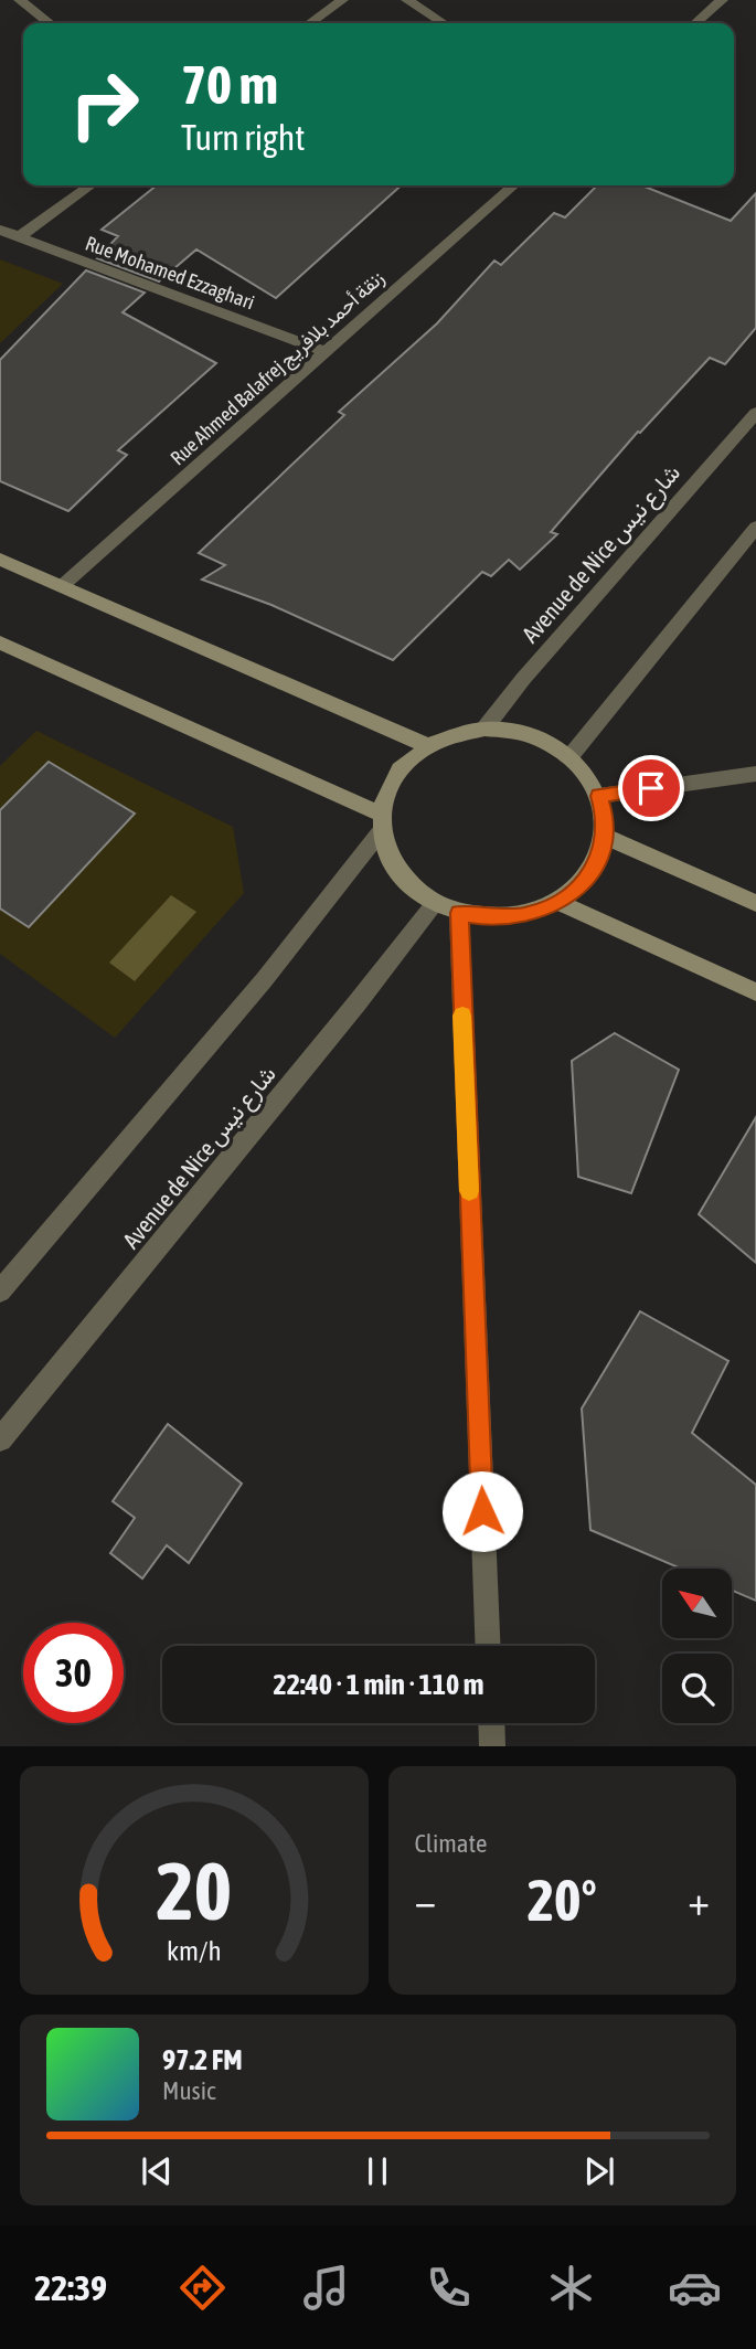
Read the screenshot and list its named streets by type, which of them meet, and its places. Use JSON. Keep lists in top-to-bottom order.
{
  "streets": {
    "street": ["Rue Mohamed Ezzaghari", "Rue Ahmed Balafrej زنقة أحمد بلافريج", "Avenue de Nice شارع نيس"]
  },
  "crossings": [
    ["Rue Mohamed Ezzaghari", "Rue Ahmed Balafrej زنقة أحمد بلافريج"]
  ],
  "north": "top left",
  "page": {
    "turn": ["70 m", "Turn right"],
    "limit": "30",
    "trip": "22:40 · 1 min · 110 m",
    "tile": "Climate",
    "heat": ["−", "20°", "+"],
    "song": ["97.2 FM", "Music"],
    "tabs": "22:39",
    "gauge": ["20", "km/h"]
  }
}
